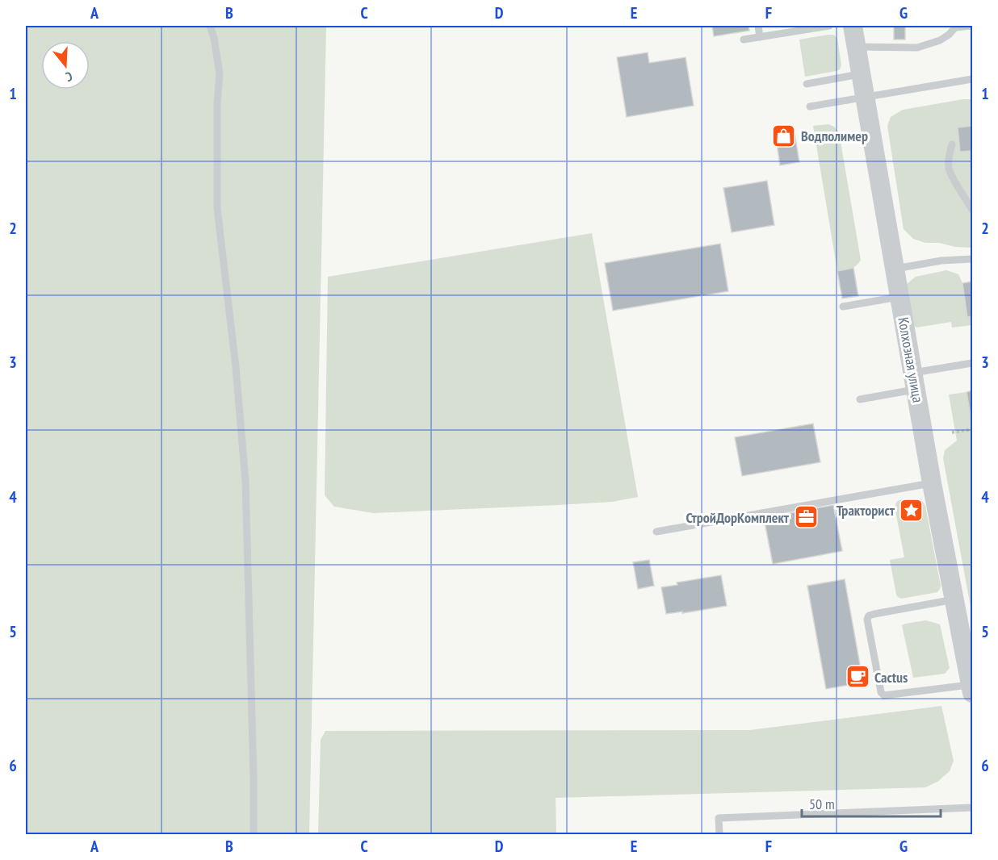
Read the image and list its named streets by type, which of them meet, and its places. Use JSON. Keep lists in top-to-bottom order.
{
  "streets": {
    "street": ["Колхозная улица"]
  },
  "places": {
    "shop": ["Водполимер"],
    "place": ["Тракторист"],
    "office": ["СтройДорКомплект"],
    "cafe": ["Cactus"]
  },
  "scale_bar": "50 m",
  "north": "bottom",
  "grid": {
    "columns": [
      "A",
      "B",
      "C",
      "D",
      "E",
      "F",
      "G"
    ],
    "rows": [
      "1",
      "2",
      "3",
      "4",
      "5",
      "6"
    ]
  }
}
